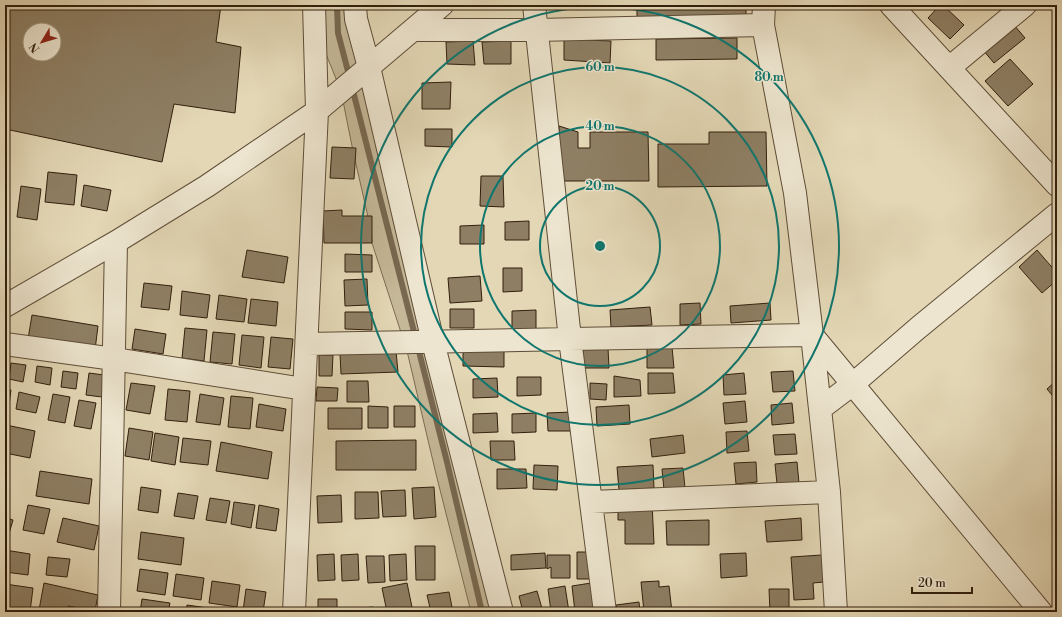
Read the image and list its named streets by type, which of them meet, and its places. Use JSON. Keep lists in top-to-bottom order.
{
  "scale_bar": "20 m",
  "north": "bottom left",
  "rings": [
    "60 m",
    "80 m",
    "40 m",
    "20 m"
  ]
}
